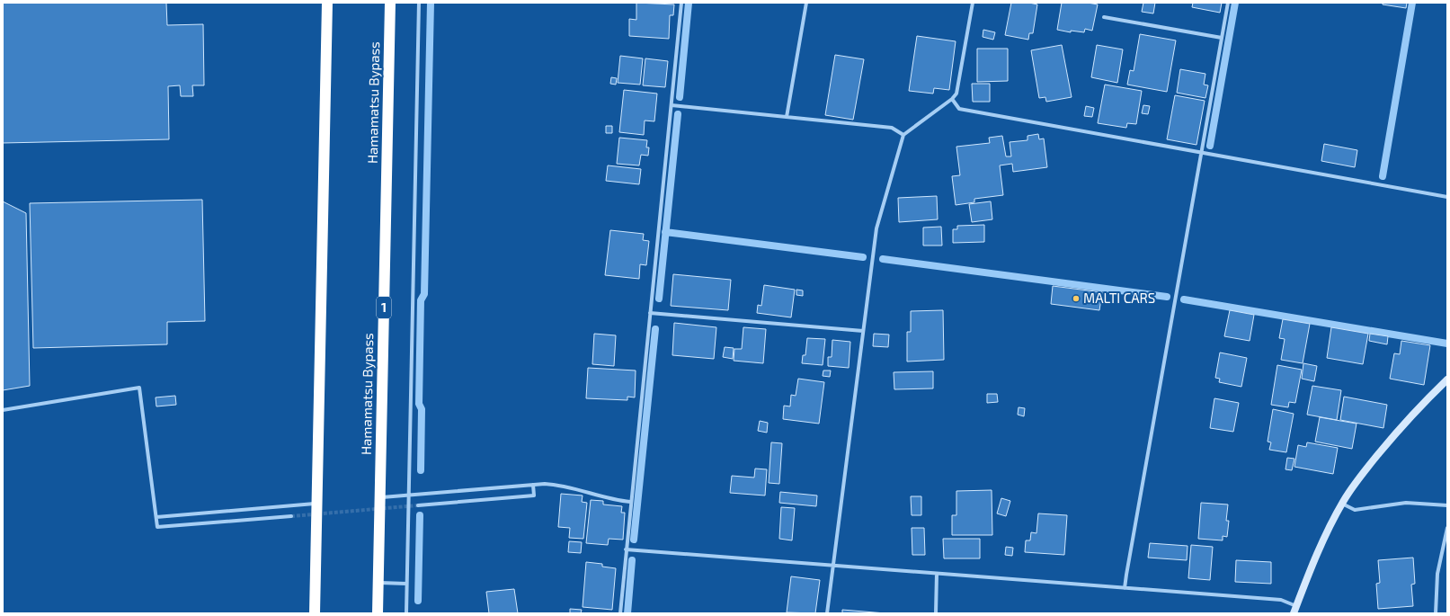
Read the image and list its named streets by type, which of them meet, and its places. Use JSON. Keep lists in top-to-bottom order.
{
  "streets": {
    "highway": ["Hamamatsu Bypass", "1"]
  },
  "places": ["MALTI CARS"]
}
